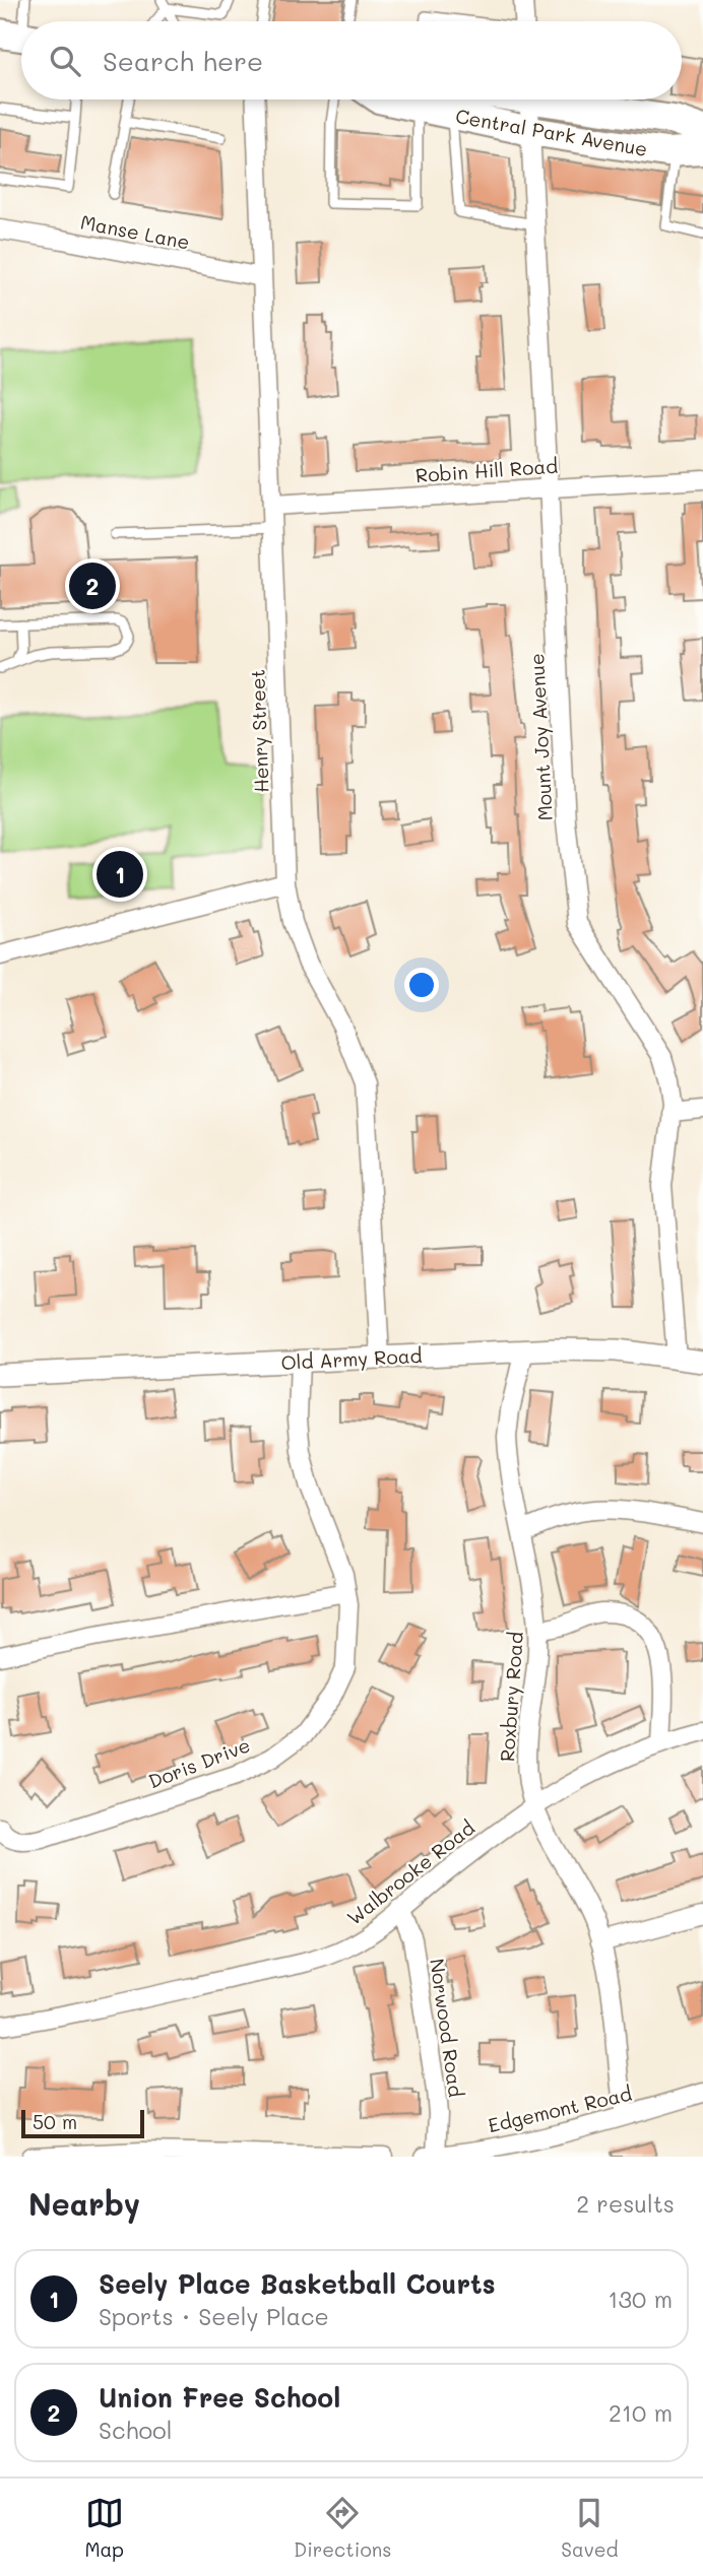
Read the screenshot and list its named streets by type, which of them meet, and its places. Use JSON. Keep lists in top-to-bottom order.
{
  "streets": {
    "main road": ["Central Park Avenue"],
    "street": [
      "Manse Lane",
      "Robin Hill Road",
      "Henry Street",
      "Mount Joy Avenue",
      "Old Army Road",
      "Roxbury Road",
      "Doris Drive",
      "Walbrooke Road",
      "Norwood Road",
      "Edgemont Road"
    ]
  },
  "crossings": [
    ["Central Park Avenue", "Mount Joy Avenue"],
    ["Manse Lane", "Henry Street"],
    ["Robin Hill Road", "Henry Street"],
    ["Robin Hill Road", "Mount Joy Avenue"],
    ["Henry Street", "Old Army Road"],
    ["Mount Joy Avenue", "Old Army Road"],
    ["Old Army Road", "Roxbury Road"],
    ["Old Army Road", "Doris Drive"],
    ["Roxbury Road", "Walbrooke Road"],
    ["Roxbury Road", "Edgemont Road"],
    ["Walbrooke Road", "Norwood Road"],
    ["Norwood Road", "Edgemont Road"]
  ],
  "scale_bar": "50 m",
  "page": {
    "search": "Search here",
    "pins": ["2", "1"],
    "scale": "50 m",
    "heading": ["Nearby", "2 results"],
    "list": [
      {
        "mark": "1",
        "name": "Seely Place Basketball Courts",
        "note": "Sports · Seely Place",
        "value": "130 m"
      },
      {
        "mark": "2",
        "name": "Union Free School",
        "note": "School",
        "value": "210 m"
      }
    ],
    "nav": ["Map", "Directions", "Saved"]
  }
}
